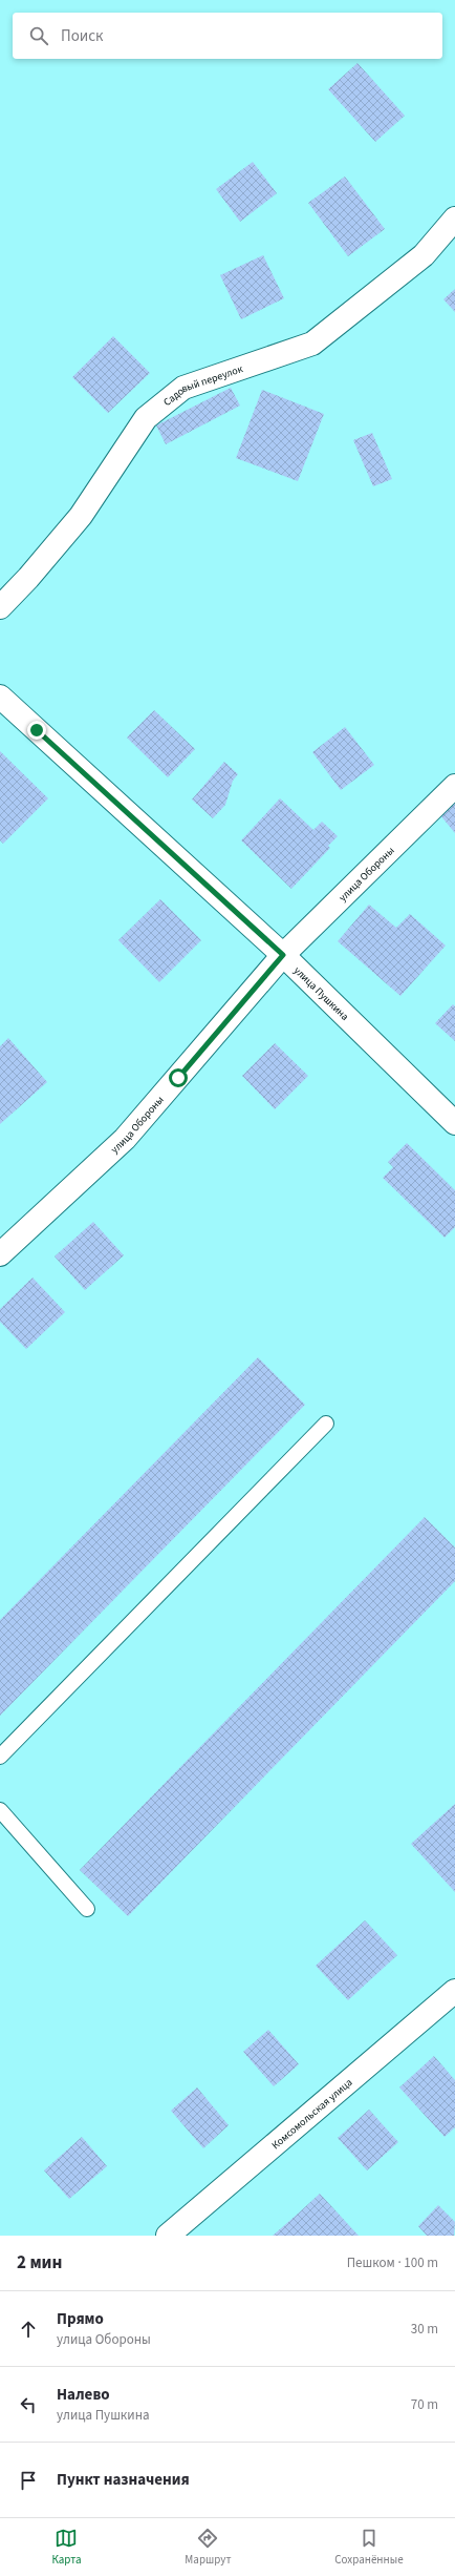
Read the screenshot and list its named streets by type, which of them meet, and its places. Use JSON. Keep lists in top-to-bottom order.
{
  "streets": {
    "street": [
      "Садовый переулок",
      "улица Обороны",
      "улица Пушкина",
      "Комсомольская улица"
    ]
  },
  "crossings": [
    ["улица Обороны", "улица Пушкина"]
  ],
  "page": {
    "search": "Поиск",
    "heading": ["2 мин", "Пешком · 100 m"],
    "list": [
      ["Прямо", "улица Обороны", "30 m"],
      ["Налево", "улица Пушкина", "70 m"],
      "Пункт назначения"
    ],
    "nav": ["Карта", "Маршрут", "Сохранённые"]
  }
}
